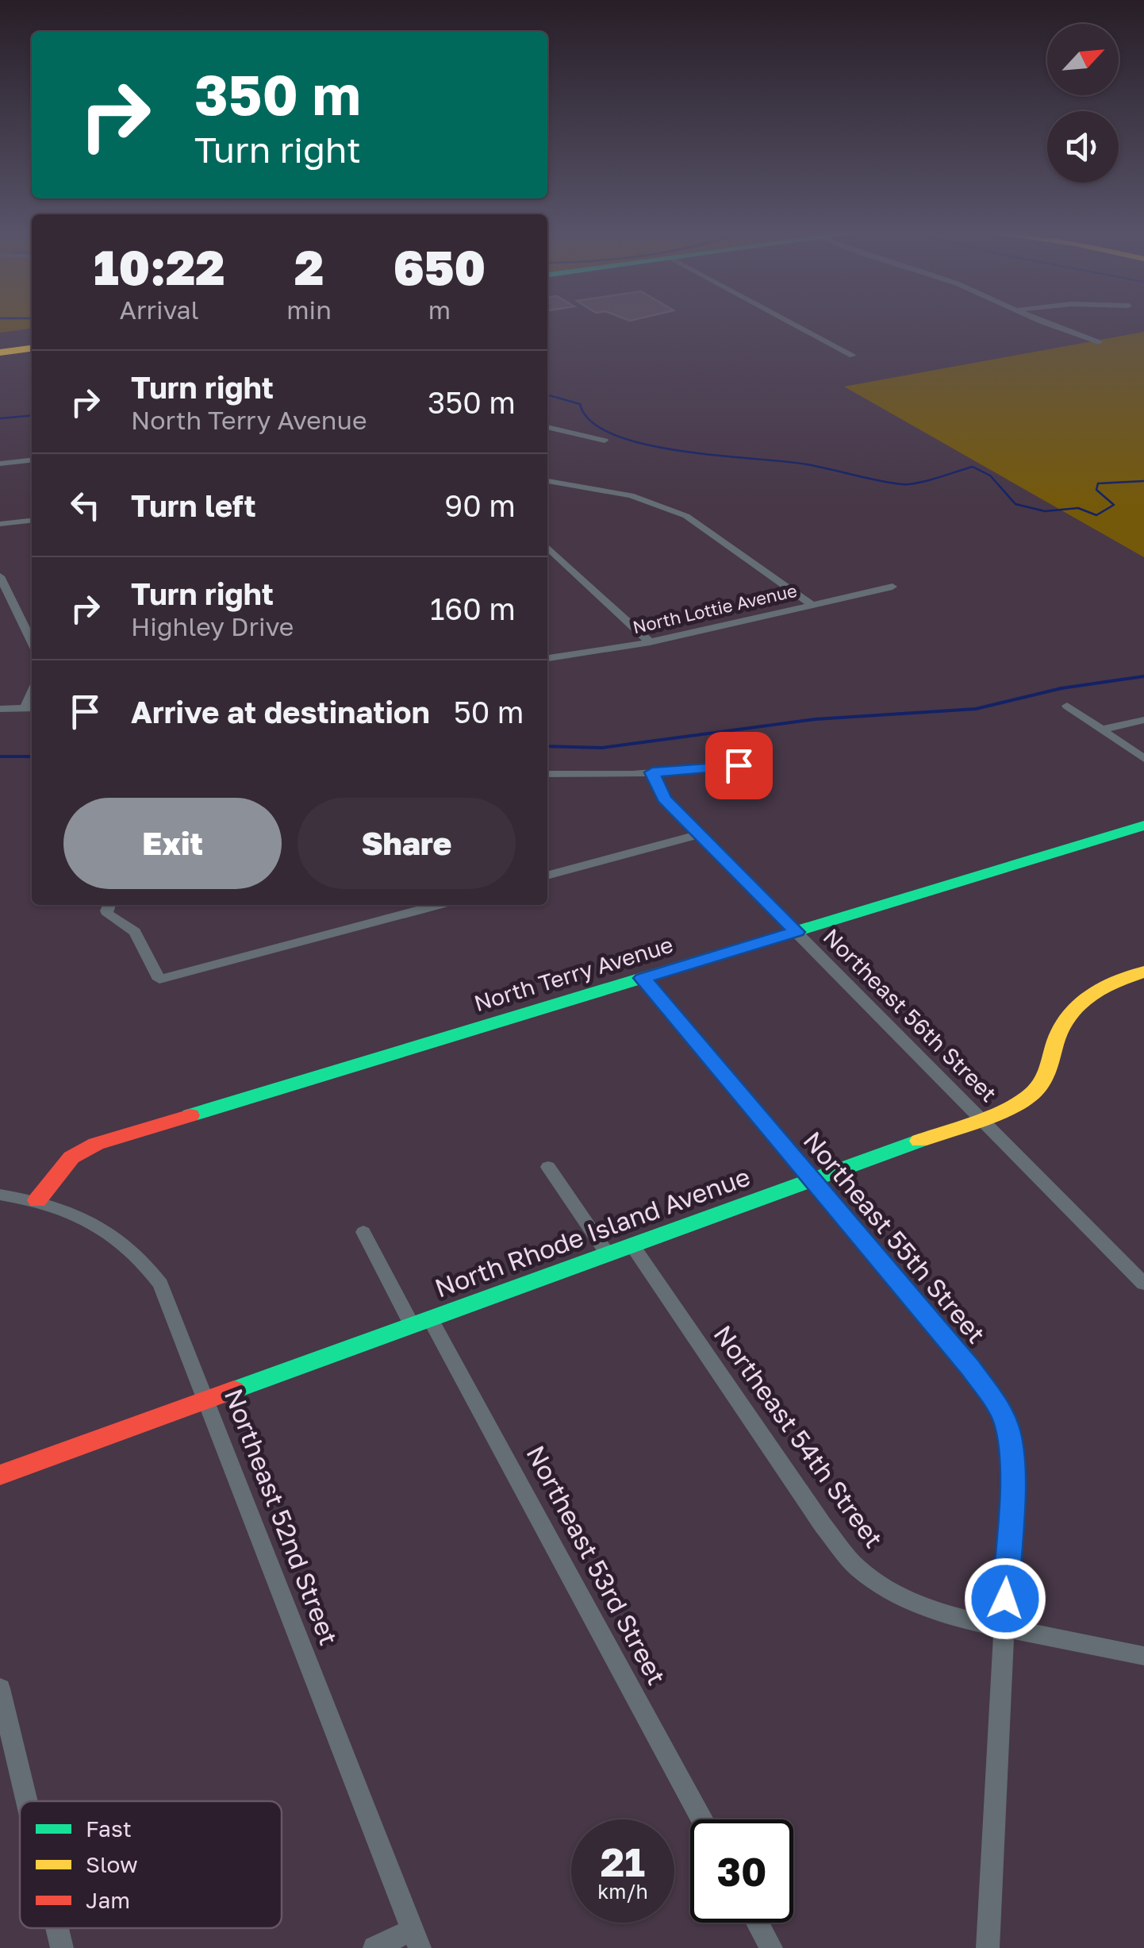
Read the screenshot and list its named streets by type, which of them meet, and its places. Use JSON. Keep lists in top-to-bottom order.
{
  "streets": {
    "main road": ["North Terry Avenue", "North Rhode Island Avenue"],
    "street": [
      "North Lottie Avenue",
      "Northeast 56th Street",
      "Northeast 55th Street",
      "Northeast 54th Street",
      "Northeast 52nd Street",
      "Northeast 53rd Street"
    ]
  },
  "crossings": [
    ["North Terry Avenue", "Northeast 56th Street"],
    ["North Terry Avenue", "Northeast 55th Street"],
    ["North Terry Avenue", "Northeast 52nd Street"],
    ["Northeast 56th Street", "North Rhode Island Avenue"],
    ["North Rhode Island Avenue", "Northeast 55th Street"],
    ["North Rhode Island Avenue", "Northeast 54th Street"],
    ["North Rhode Island Avenue", "Northeast 52nd Street"],
    ["North Rhode Island Avenue", "Northeast 53rd Street"],
    ["Northeast 55th Street", "Northeast 54th Street"]
  ],
  "legend": ["Fast", "Slow", "Jam"],
  "north": "top right",
  "page": {
    "turn": ["350 m", "Turn right"],
    "eta": [
      "10:22",
      "Arrival",
      "2",
      "min",
      "650",
      "m"
    ],
    "list": [
      {
        "name": "Turn right",
        "note": "North Terry Avenue",
        "value": "350 m"
      },
      {
        "name": "Turn left",
        "value": "90 m"
      },
      {
        "name": "Turn right",
        "note": "Highley Drive",
        "value": "160 m"
      },
      {
        "name": "Arrive at destination",
        "value": "50 m"
      }
    ],
    "buttons": ["Exit", "Share"],
    "speed": "21 km/h",
    "limit": "30"
  }
}
